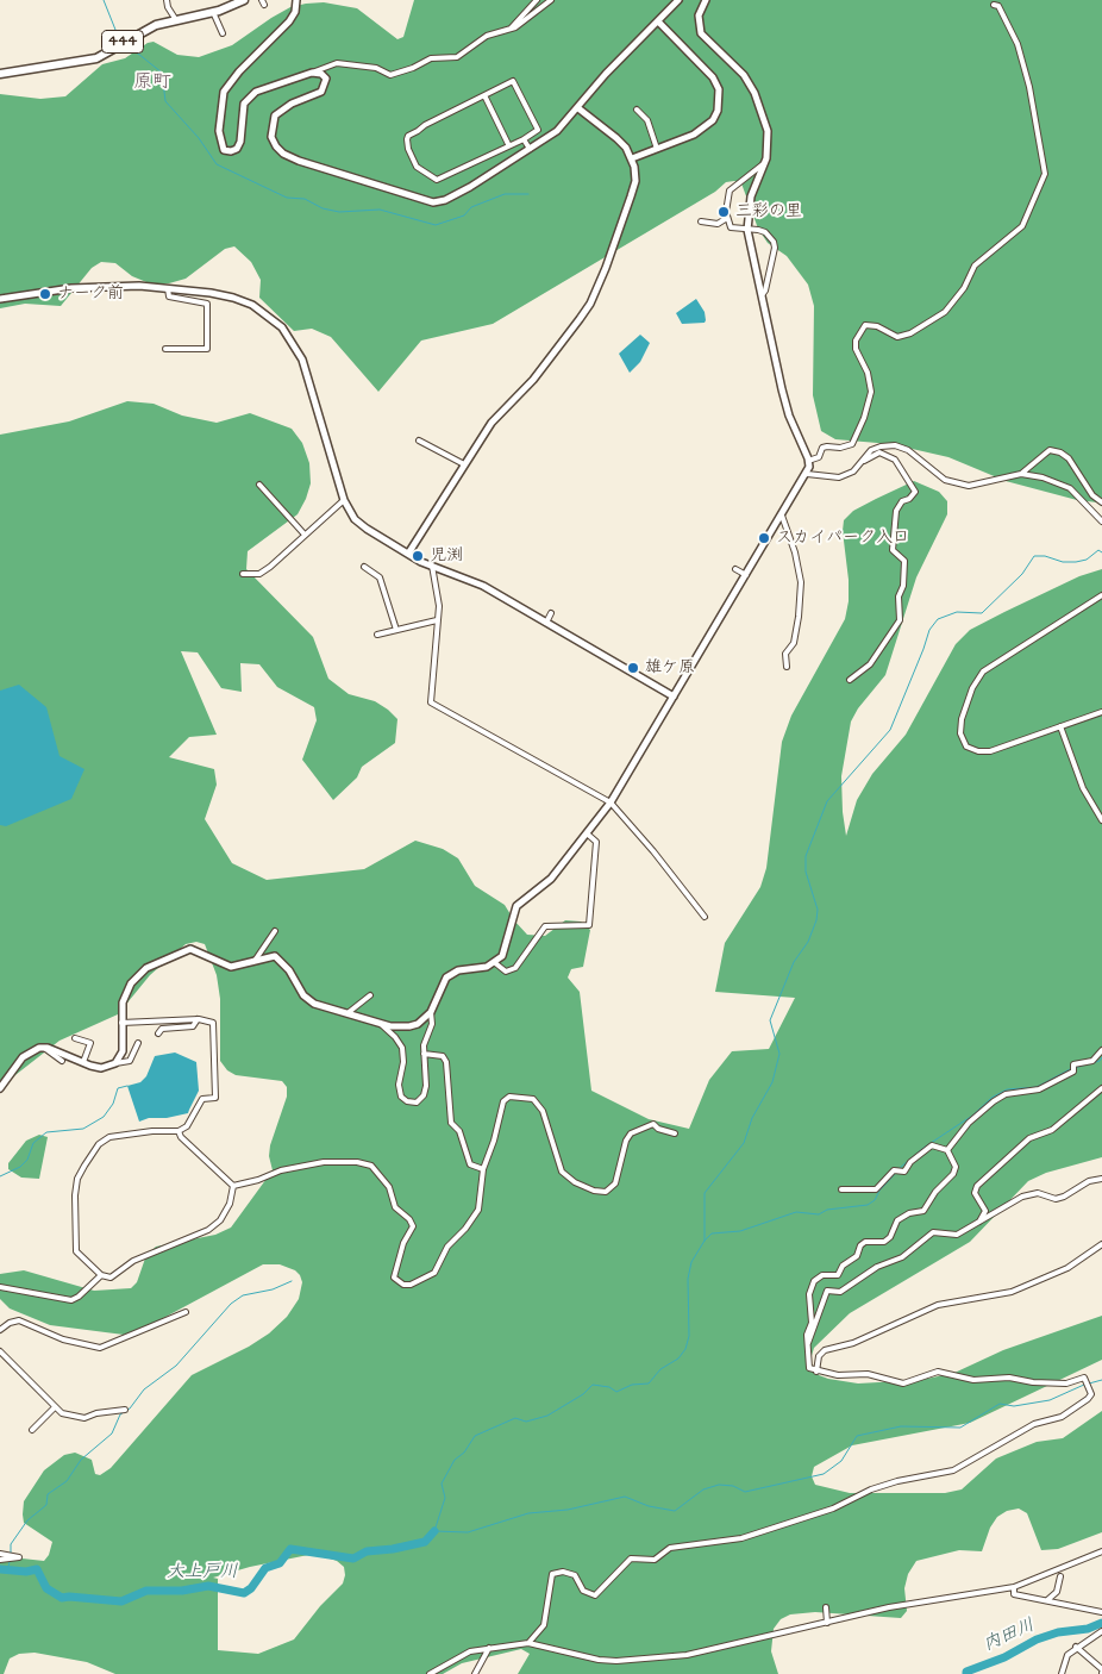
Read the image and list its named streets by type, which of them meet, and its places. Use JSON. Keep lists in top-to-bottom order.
{
  "streets": {
    "highway": ["444"]
  },
  "districts": ["原町"],
  "water": ["大上戸川", "内田川"],
  "places": [
    "三彩の里",
    "ナーク前",
    "スカイパーク入口",
    "児渕",
    "雄ケ原"
  ]
}
